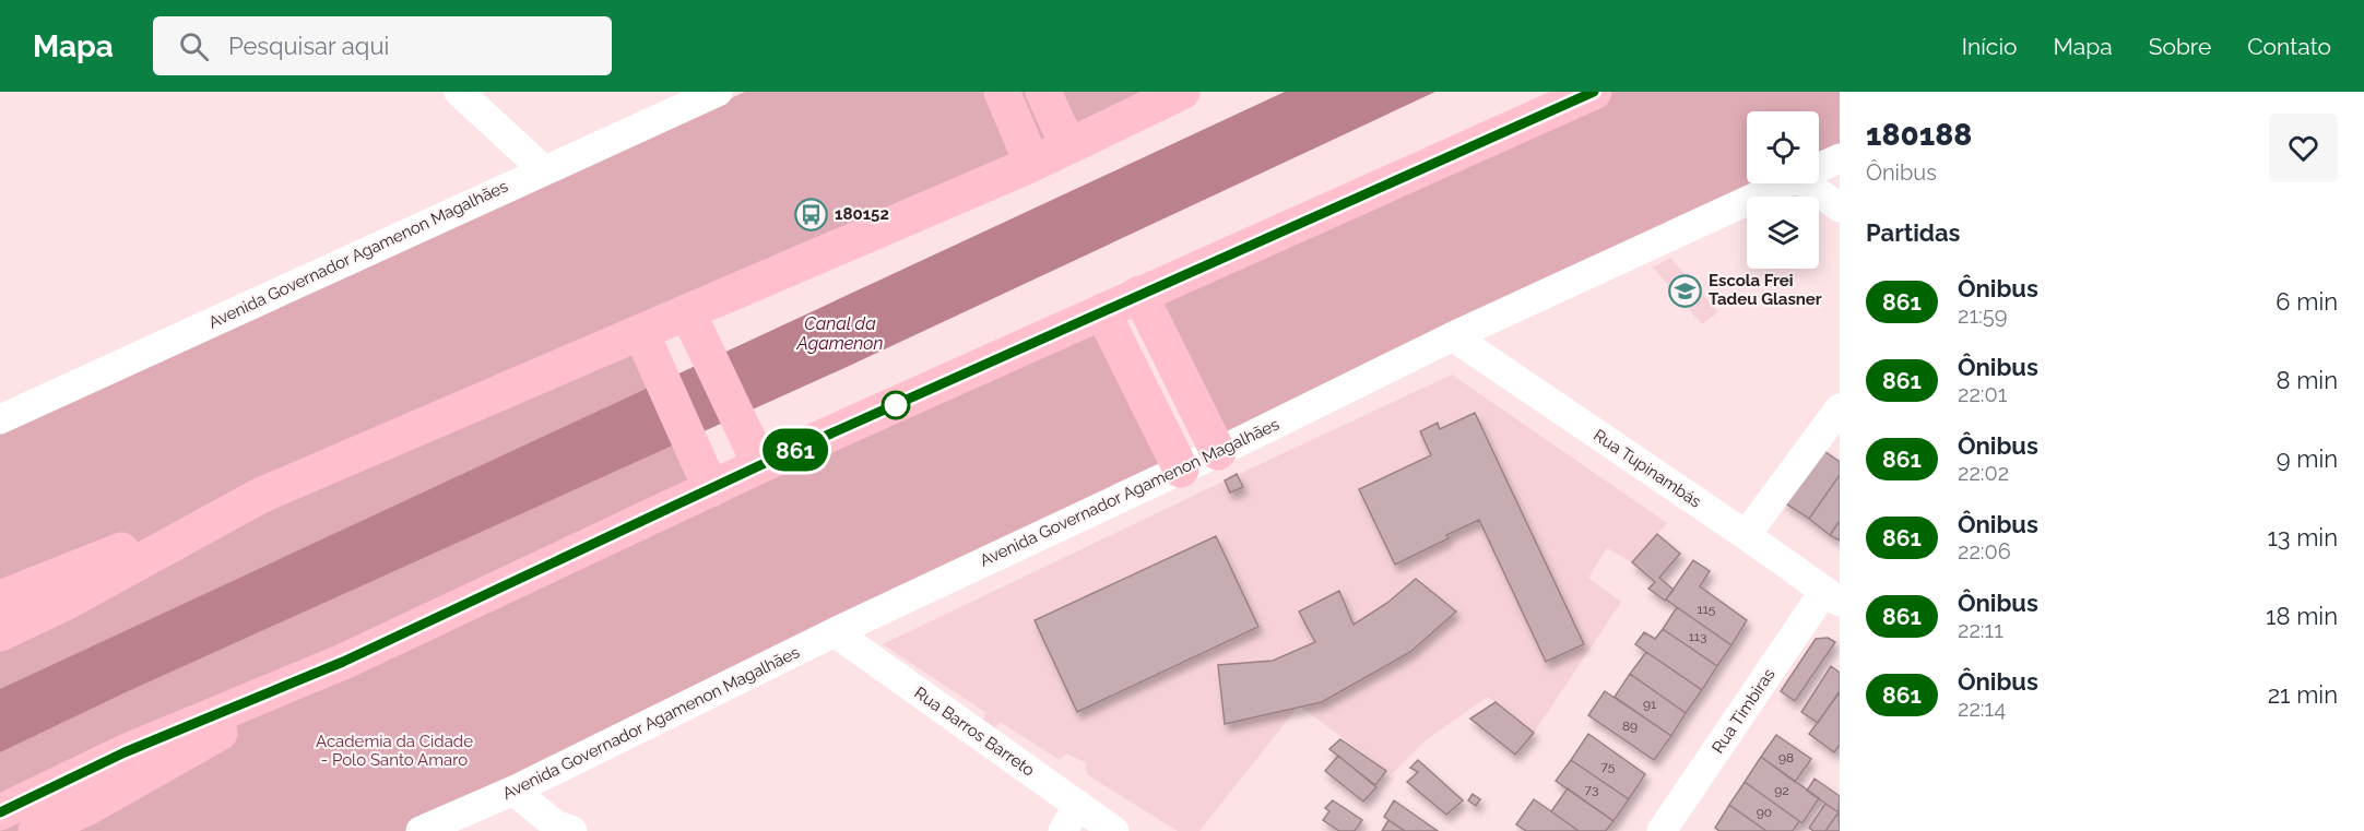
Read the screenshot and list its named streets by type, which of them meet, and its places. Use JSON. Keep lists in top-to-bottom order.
{
  "streets": {
    "street": [
      "Avenida Governador Agamenon Magalhães",
      "Rua Tupinambás",
      "Rua Timbiras",
      "Rua Barros Barreto"
    ]
  },
  "crossings": [
    ["Avenida Governador Agamenon Magalhães", "Rua Tupinambás"],
    ["Avenida Governador Agamenon Magalhães", "Rua Barros Barreto"],
    ["Rua Tupinambás", "Rua Timbiras"]
  ],
  "water": ["Canal da Agamenon"],
  "parks": ["Academia da Cidade - Polo Santo Amaro"],
  "places": {
    "bus stop": ["180152"],
    "school or university": ["Escola Frei Tadeu Glasner"]
  },
  "lines": ["bus line 861"],
  "house_numbers": [
    "115",
    "113",
    "91",
    "89",
    "98",
    "75",
    "73",
    "92",
    "90"
  ],
  "page": {
    "header": "Mapa",
    "search": "Pesquisar aqui",
    "nav": [
      "Início",
      "Mapa",
      "Sobre",
      "Contato"
    ],
    "on_map": "861",
    "heading": [
      ["180188", "Ônibus"],
      "Partidas"
    ],
    "list": [
      {
        "mark": "861",
        "name": "Ônibus",
        "note": "21:59",
        "value": "6 min"
      },
      {
        "mark": "861",
        "name": "Ônibus",
        "note": "22:01",
        "value": "8 min"
      },
      {
        "mark": "861",
        "name": "Ônibus",
        "note": "22:02",
        "value": "9 min"
      },
      {
        "mark": "861",
        "name": "Ônibus",
        "note": "22:06",
        "value": "13 min"
      },
      {
        "mark": "861",
        "name": "Ônibus",
        "note": "22:11",
        "value": "18 min"
      },
      {
        "mark": "861",
        "name": "Ônibus",
        "note": "22:14",
        "value": "21 min"
      }
    ]
  }
}
